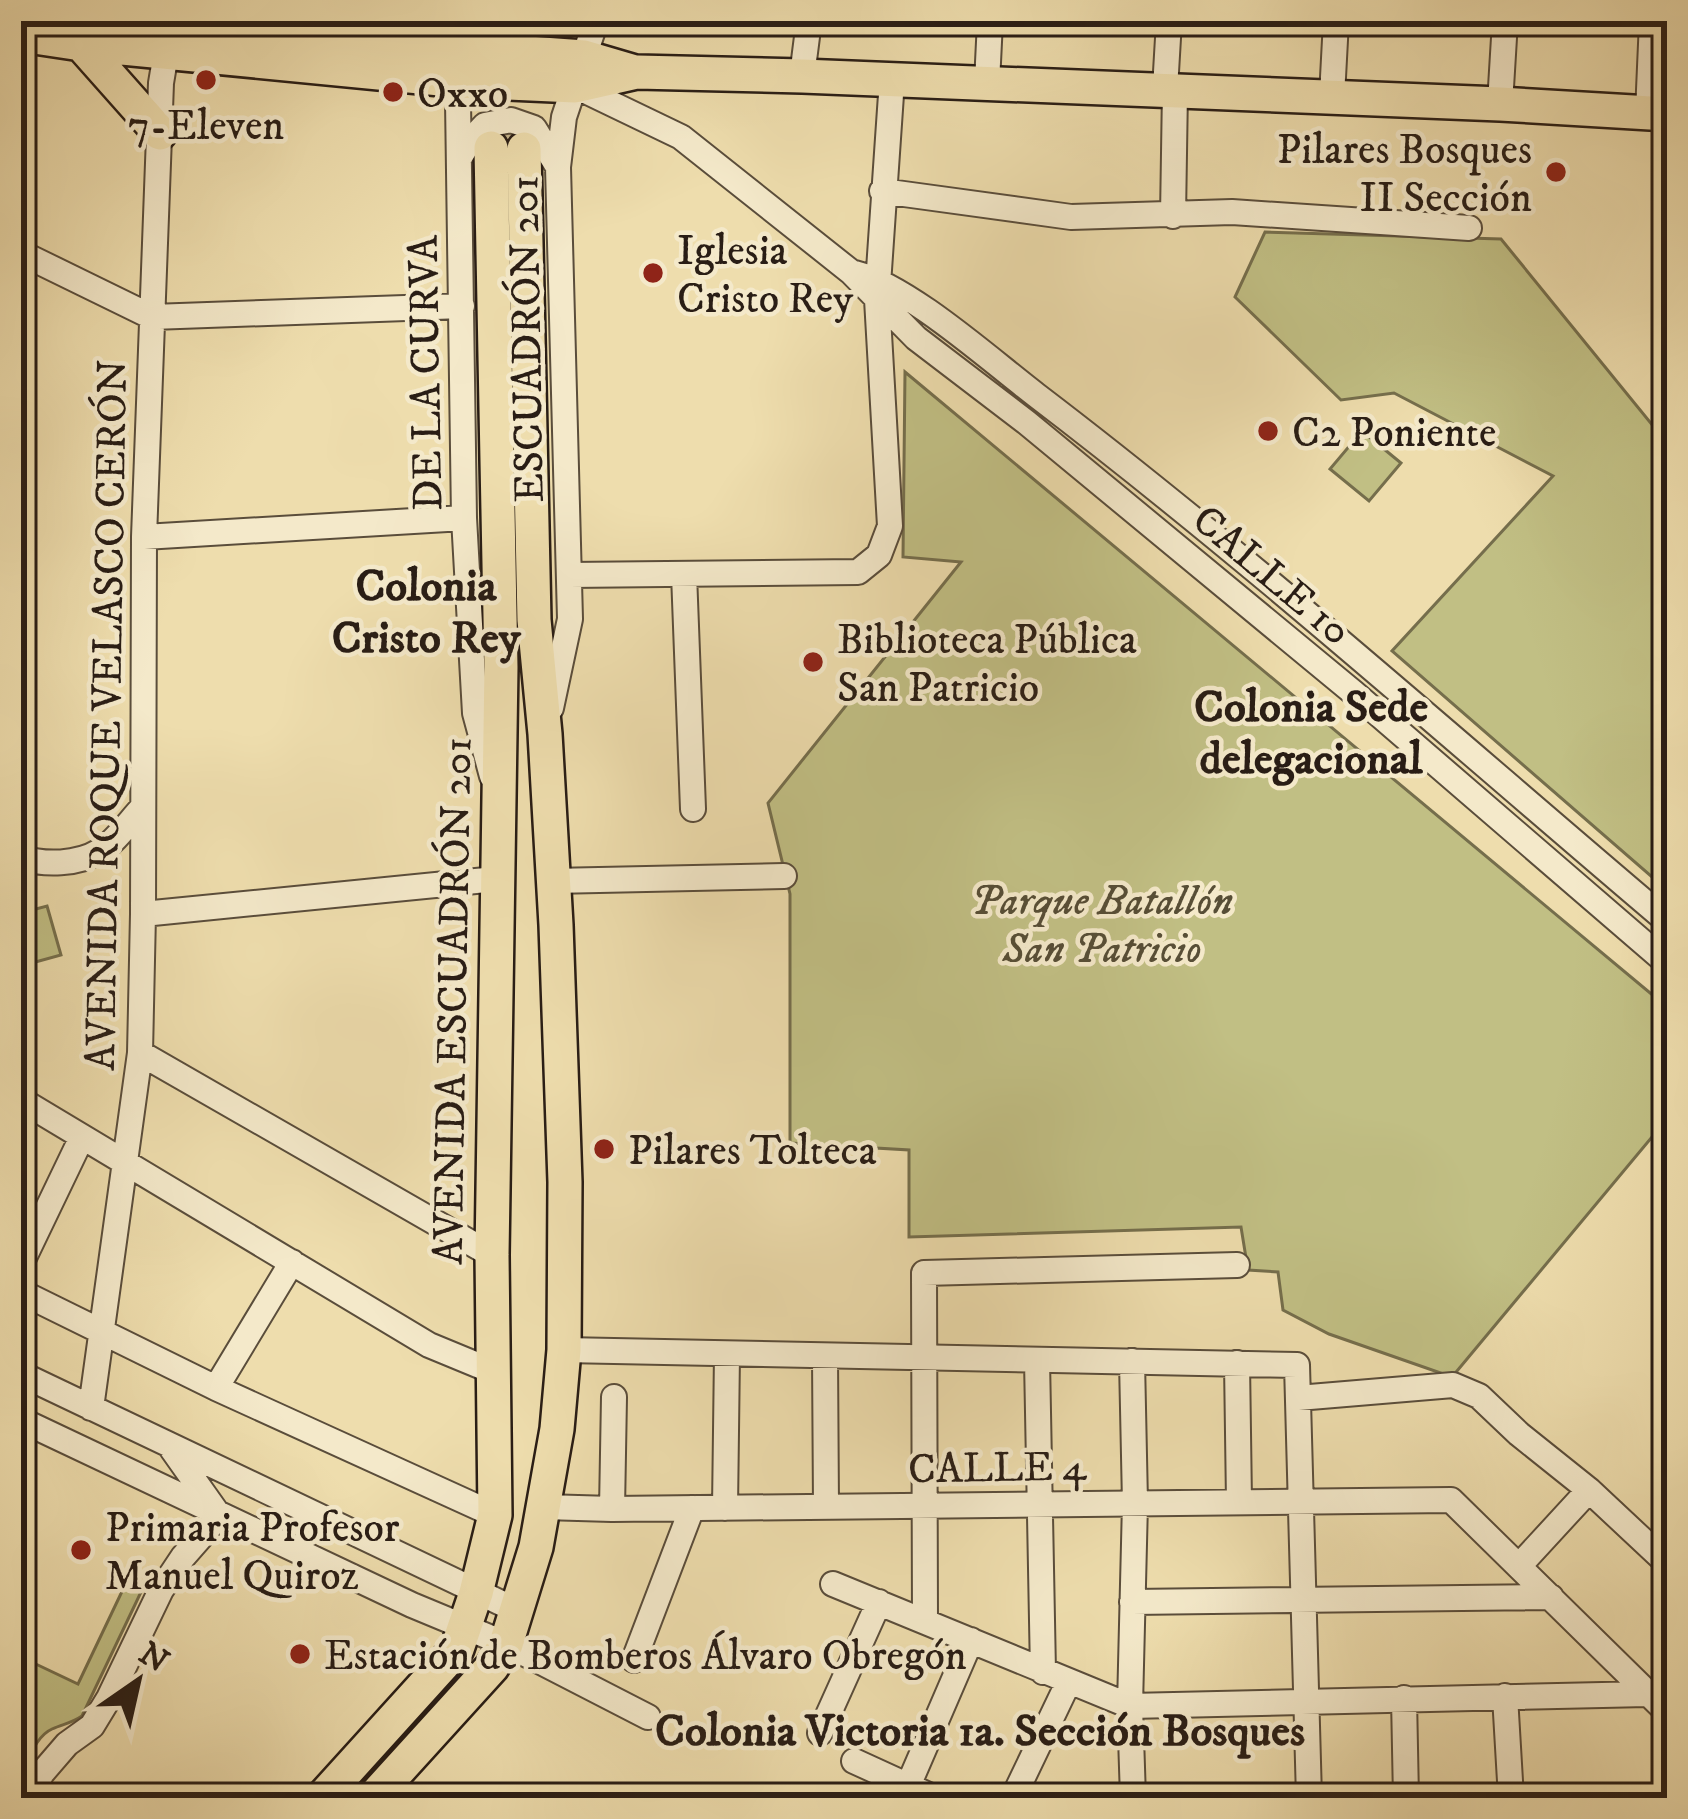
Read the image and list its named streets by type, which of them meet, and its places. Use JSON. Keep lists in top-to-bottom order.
{
  "streets": {
    "main road": ["AVENIDA ESCUADRÓN 201"],
    "street": [
      "ESCUADRÓN 201",
      "DE LA CURVA",
      "CALLE 10",
      "AVENIDA ROQUE VELASCO CERÓN",
      "CALLE 4"
    ]
  },
  "crossings": [
    ["DE LA CURVA", "AVENIDA ESCUADRÓN 201"]
  ],
  "districts": ["Colonia Cristo Rey", "Colonia Sede delegacional", "Colonia Victoria 1a. Sección Bosques"],
  "parks": ["Parque Batallón San Patricio"],
  "places": [
    "7-Eleven",
    "Oxxo",
    "Pilares Bosques II Sección",
    "Iglesia Cristo Rey",
    "C2 Poniente",
    "Biblioteca Pública San Patricio",
    "Pilares Tolteca",
    "Primaria Profesor Manuel Quiroz",
    "Estación de Bomberos Álvaro Obregón"
  ],
  "north": "top right"
}
